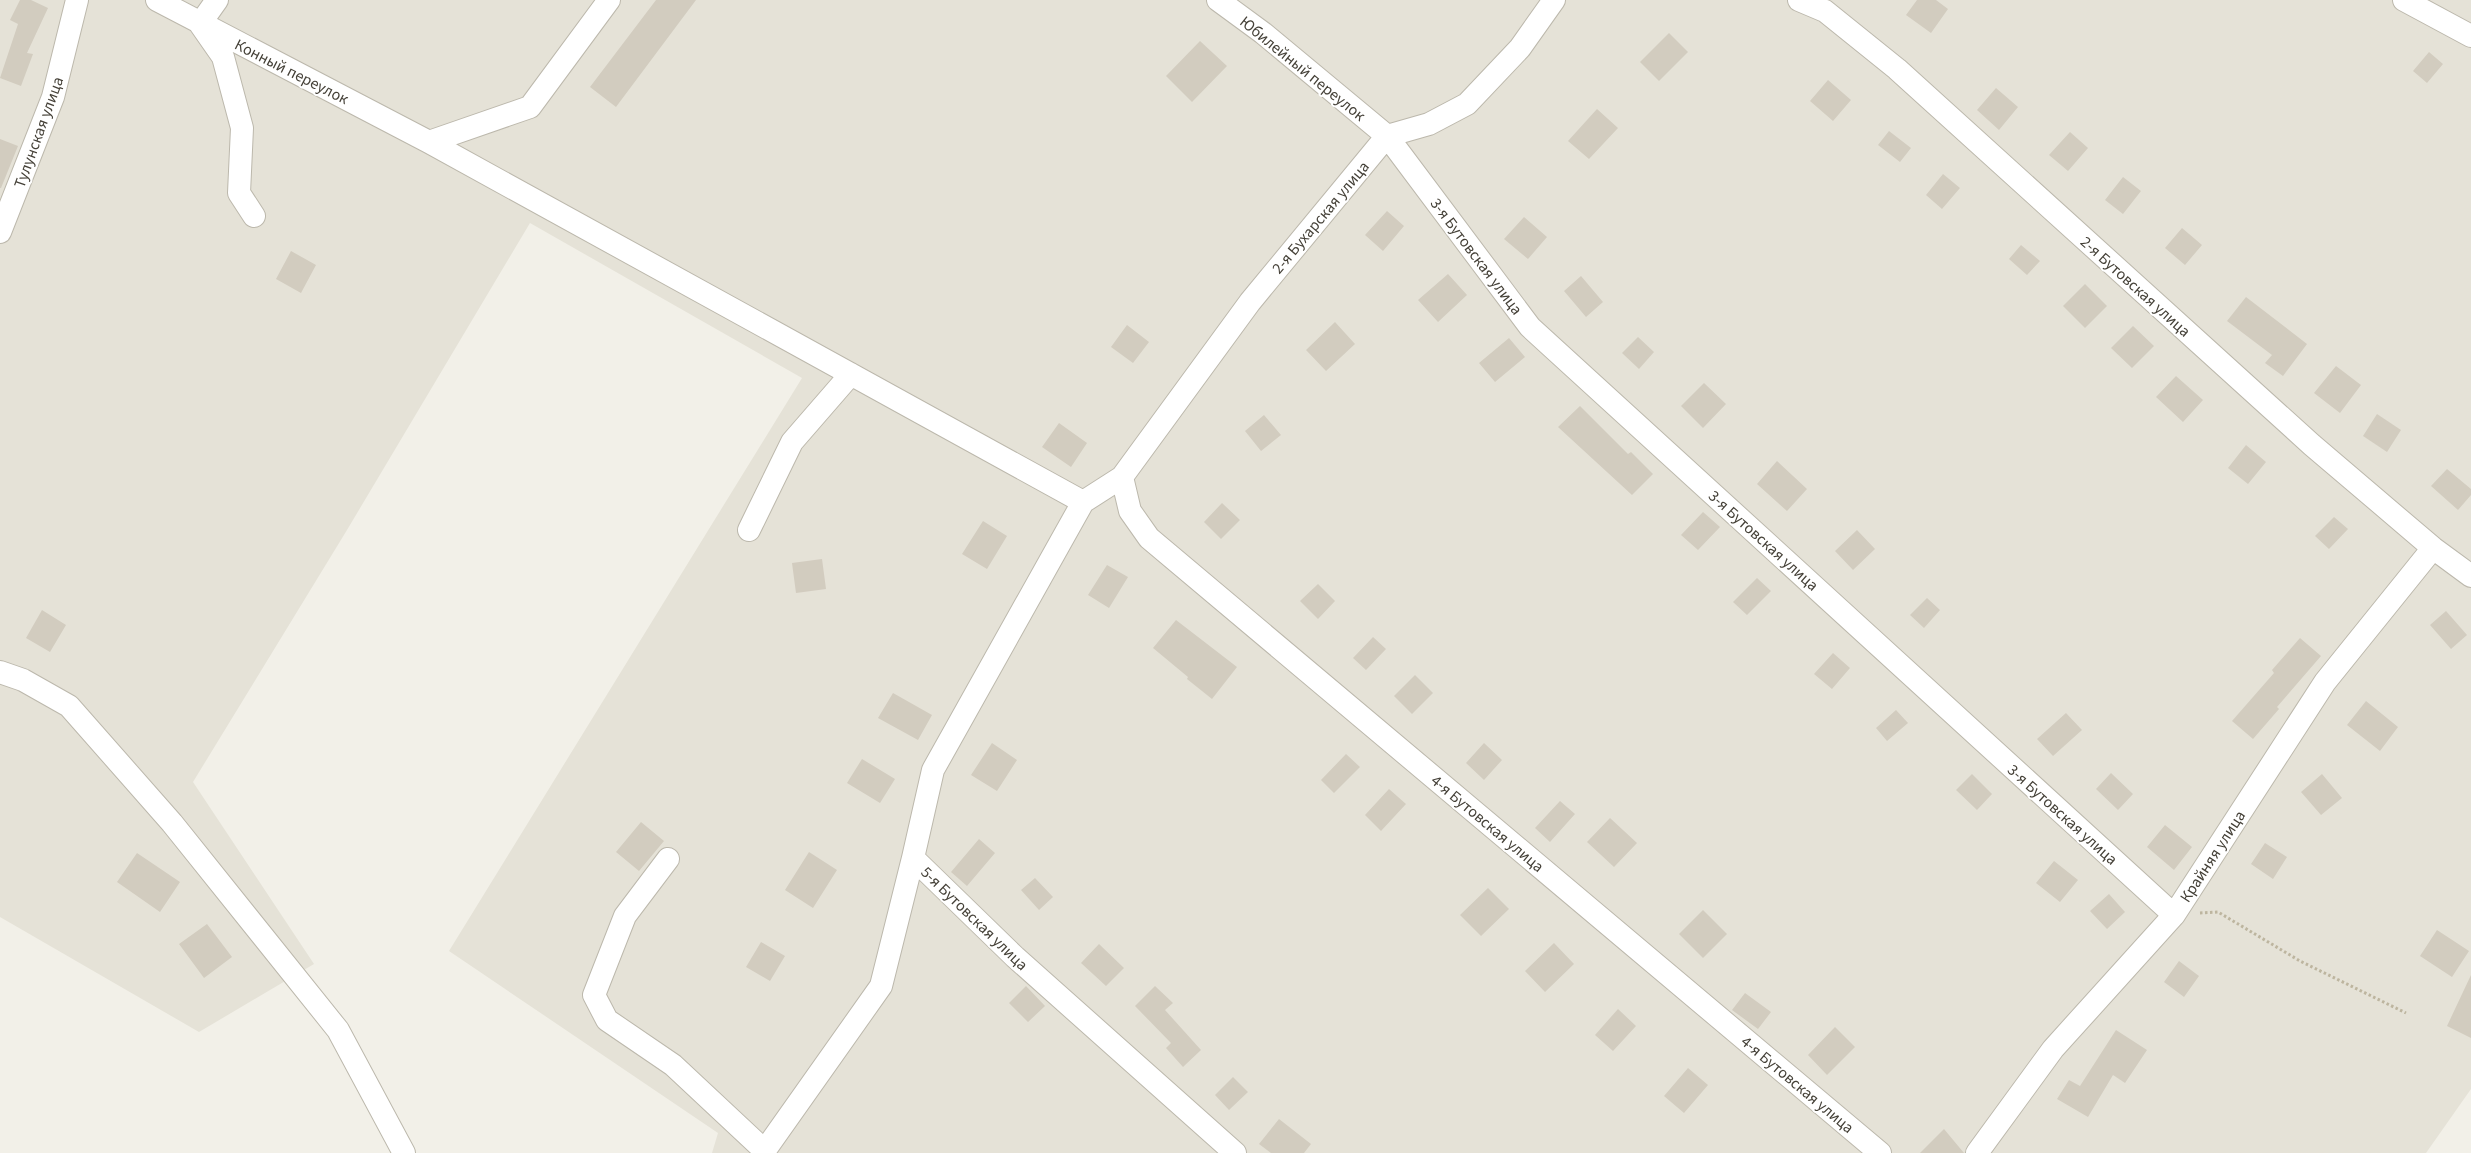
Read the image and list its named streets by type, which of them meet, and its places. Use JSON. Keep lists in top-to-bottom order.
{
  "streets": {
    "street": [
      "Юбилейный переулок",
      "Конный переулок",
      "Тулунская улица",
      "2-я Бухарская улица",
      "3-я Бутовская улица",
      "2-я Бутовская улица",
      "4-я Бутовская улица",
      "Крайняя улица",
      "5-я Бутовская улица"
    ]
  },
  "crossings": [
    ["Юбилейный переулок", "2-я Бухарская улица"],
    ["Юбилейный переулок", "3-я Бутовская улица"],
    ["Конный переулок", "5-я Бутовская улица"],
    ["2-я Бухарская улица", "3-я Бутовская улица"],
    ["2-я Бухарская улица", "4-я Бутовская улица"],
    ["2-я Бухарская улица", "5-я Бутовская улица"],
    ["3-я Бутовская улица", "Крайняя улица"],
    ["2-я Бутовская улица", "Крайняя улица"],
    ["4-я Бутовская улица", "5-я Бутовская улица"]
  ]
}
